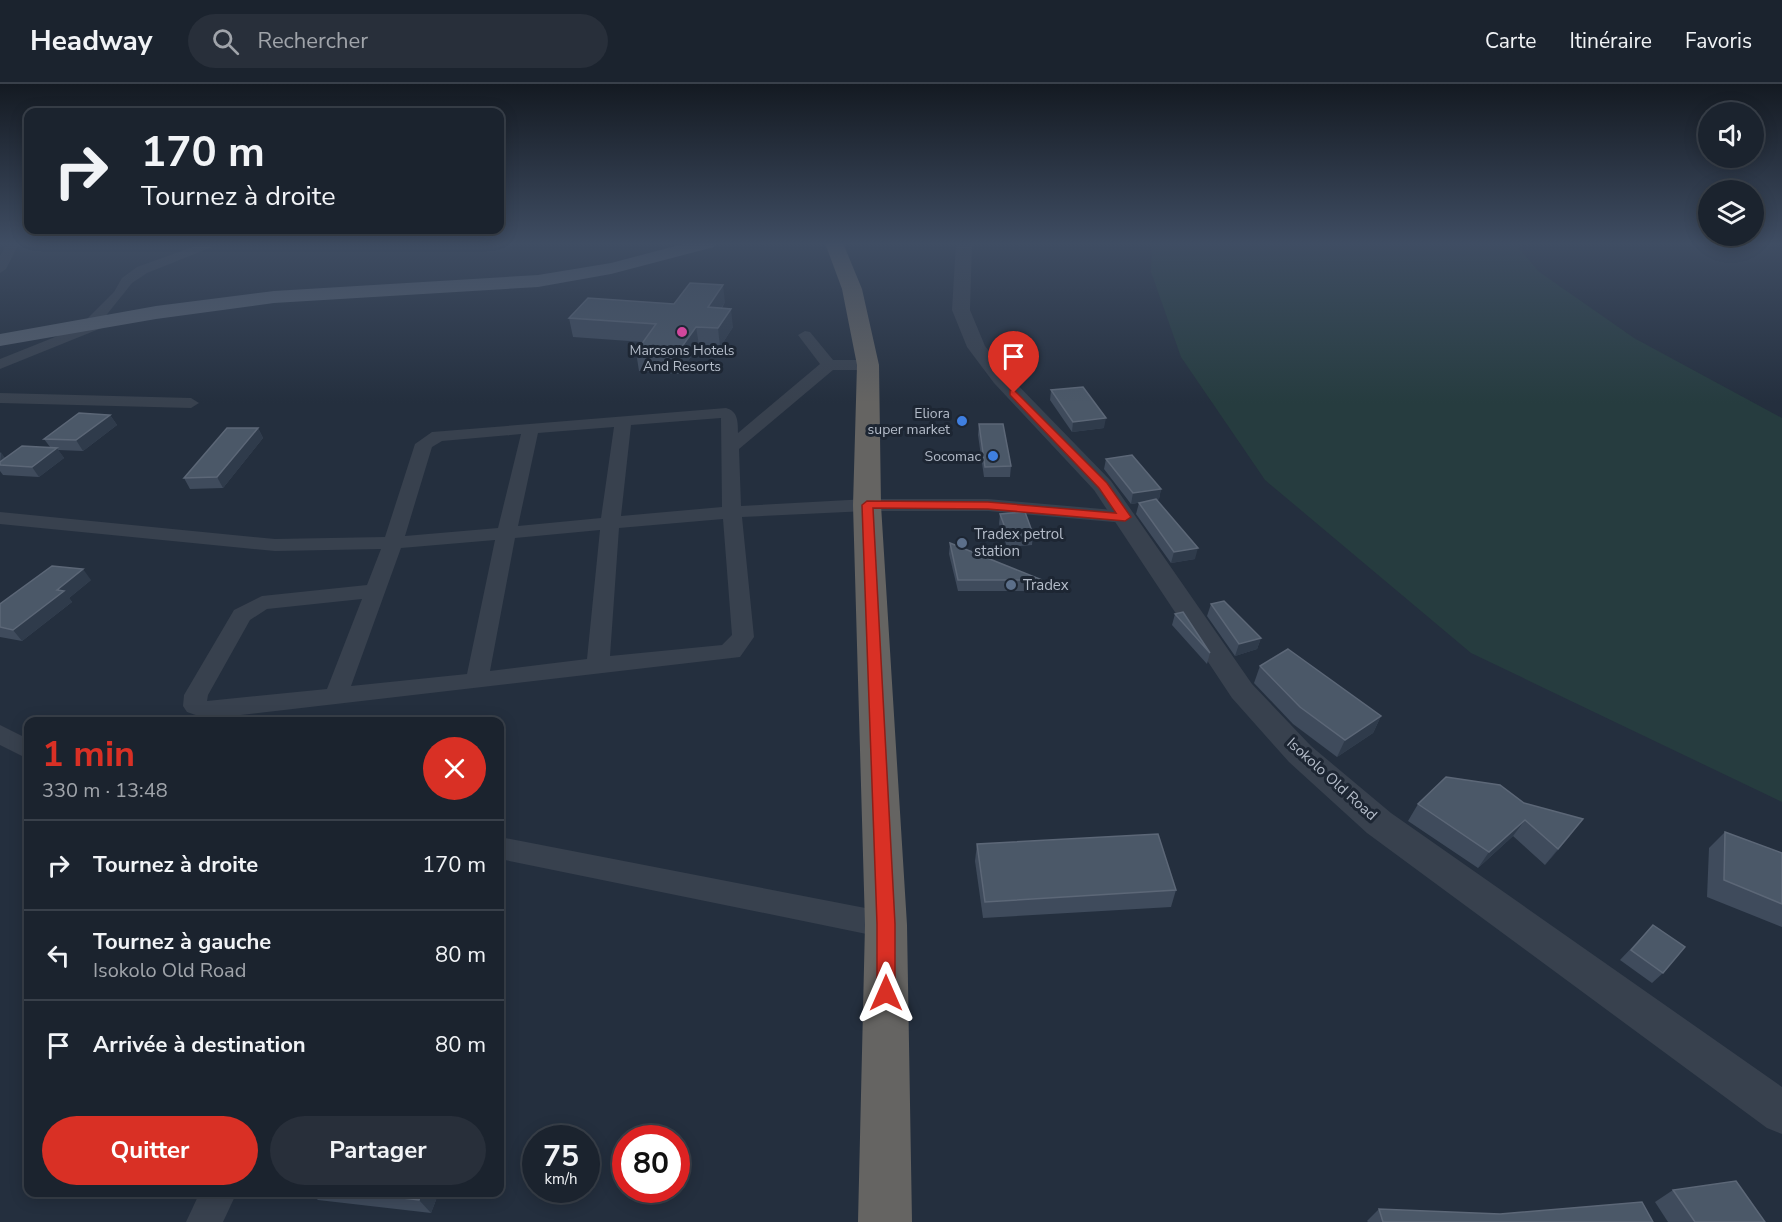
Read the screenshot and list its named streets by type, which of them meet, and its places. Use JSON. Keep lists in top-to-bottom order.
{
  "streets": {
    "street": ["Isokolo Old Road"]
  },
  "places": [
    "Marcsons Hotels And Resorts",
    "Eliora super market",
    "Socomac",
    "Tradex petrol station",
    "Tradex"
  ],
  "page": {
    "header": "Headway",
    "search": "Rechercher",
    "nav": ["Carte", "Itinéraire", "Favoris"],
    "turn": ["170 m", "Tournez à droite"],
    "heading": ["1 min", "330 m · 13:48"],
    "list": [
      {
        "name": "Tournez à droite",
        "value": "170 m"
      },
      {
        "name": "Tournez à gauche",
        "note": "Isokolo Old Road",
        "value": "80 m"
      },
      {
        "name": "Arrivée à destination",
        "value": "80 m"
      }
    ],
    "buttons": ["Quitter", "Partager"],
    "speed": "75 km/h",
    "limit": "80"
  }
}
